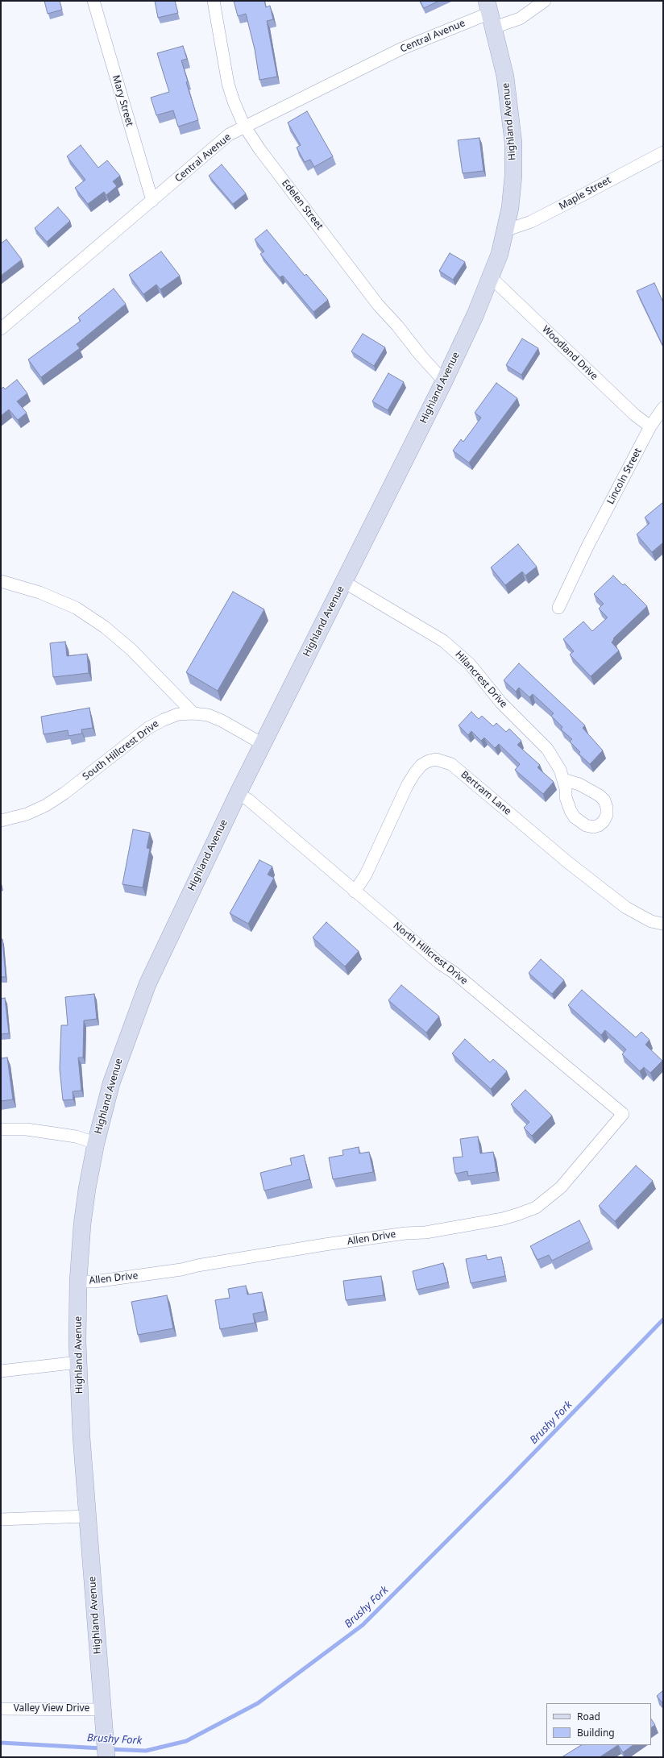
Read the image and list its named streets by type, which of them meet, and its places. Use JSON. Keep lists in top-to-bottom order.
{
  "streets": {
    "main road": ["Highland Avenue"],
    "street": [
      "Central Avenue",
      "Mary Street",
      "Maple Street",
      "Edelen Street",
      "Woodland Drive",
      "Lincoln Street",
      "Hilancrest Drive",
      "South Hillcrest Drive",
      "Bertram Lane",
      "North Hillcrest Drive",
      "Allen Drive",
      "Valley View Drive"
    ]
  },
  "crossings": [
    ["Central Avenue", "Mary Street"],
    ["Central Avenue", "Highland Avenue"],
    ["Central Avenue", "Edelen Street"],
    ["Highland Avenue", "Maple Street"],
    ["Highland Avenue", "Edelen Street"],
    ["Highland Avenue", "Woodland Drive"],
    ["Highland Avenue", "Hilancrest Drive"],
    ["Highland Avenue", "South Hillcrest Drive"],
    ["Highland Avenue", "North Hillcrest Drive"],
    ["Highland Avenue", "Allen Drive"],
    ["Highland Avenue", "Valley View Drive"],
    ["Woodland Drive", "Lincoln Street"],
    ["Bertram Lane", "North Hillcrest Drive"],
    ["North Hillcrest Drive", "Allen Drive"]
  ],
  "water": ["Brushy Fork"],
  "legend": ["Road", "Building"]
}
